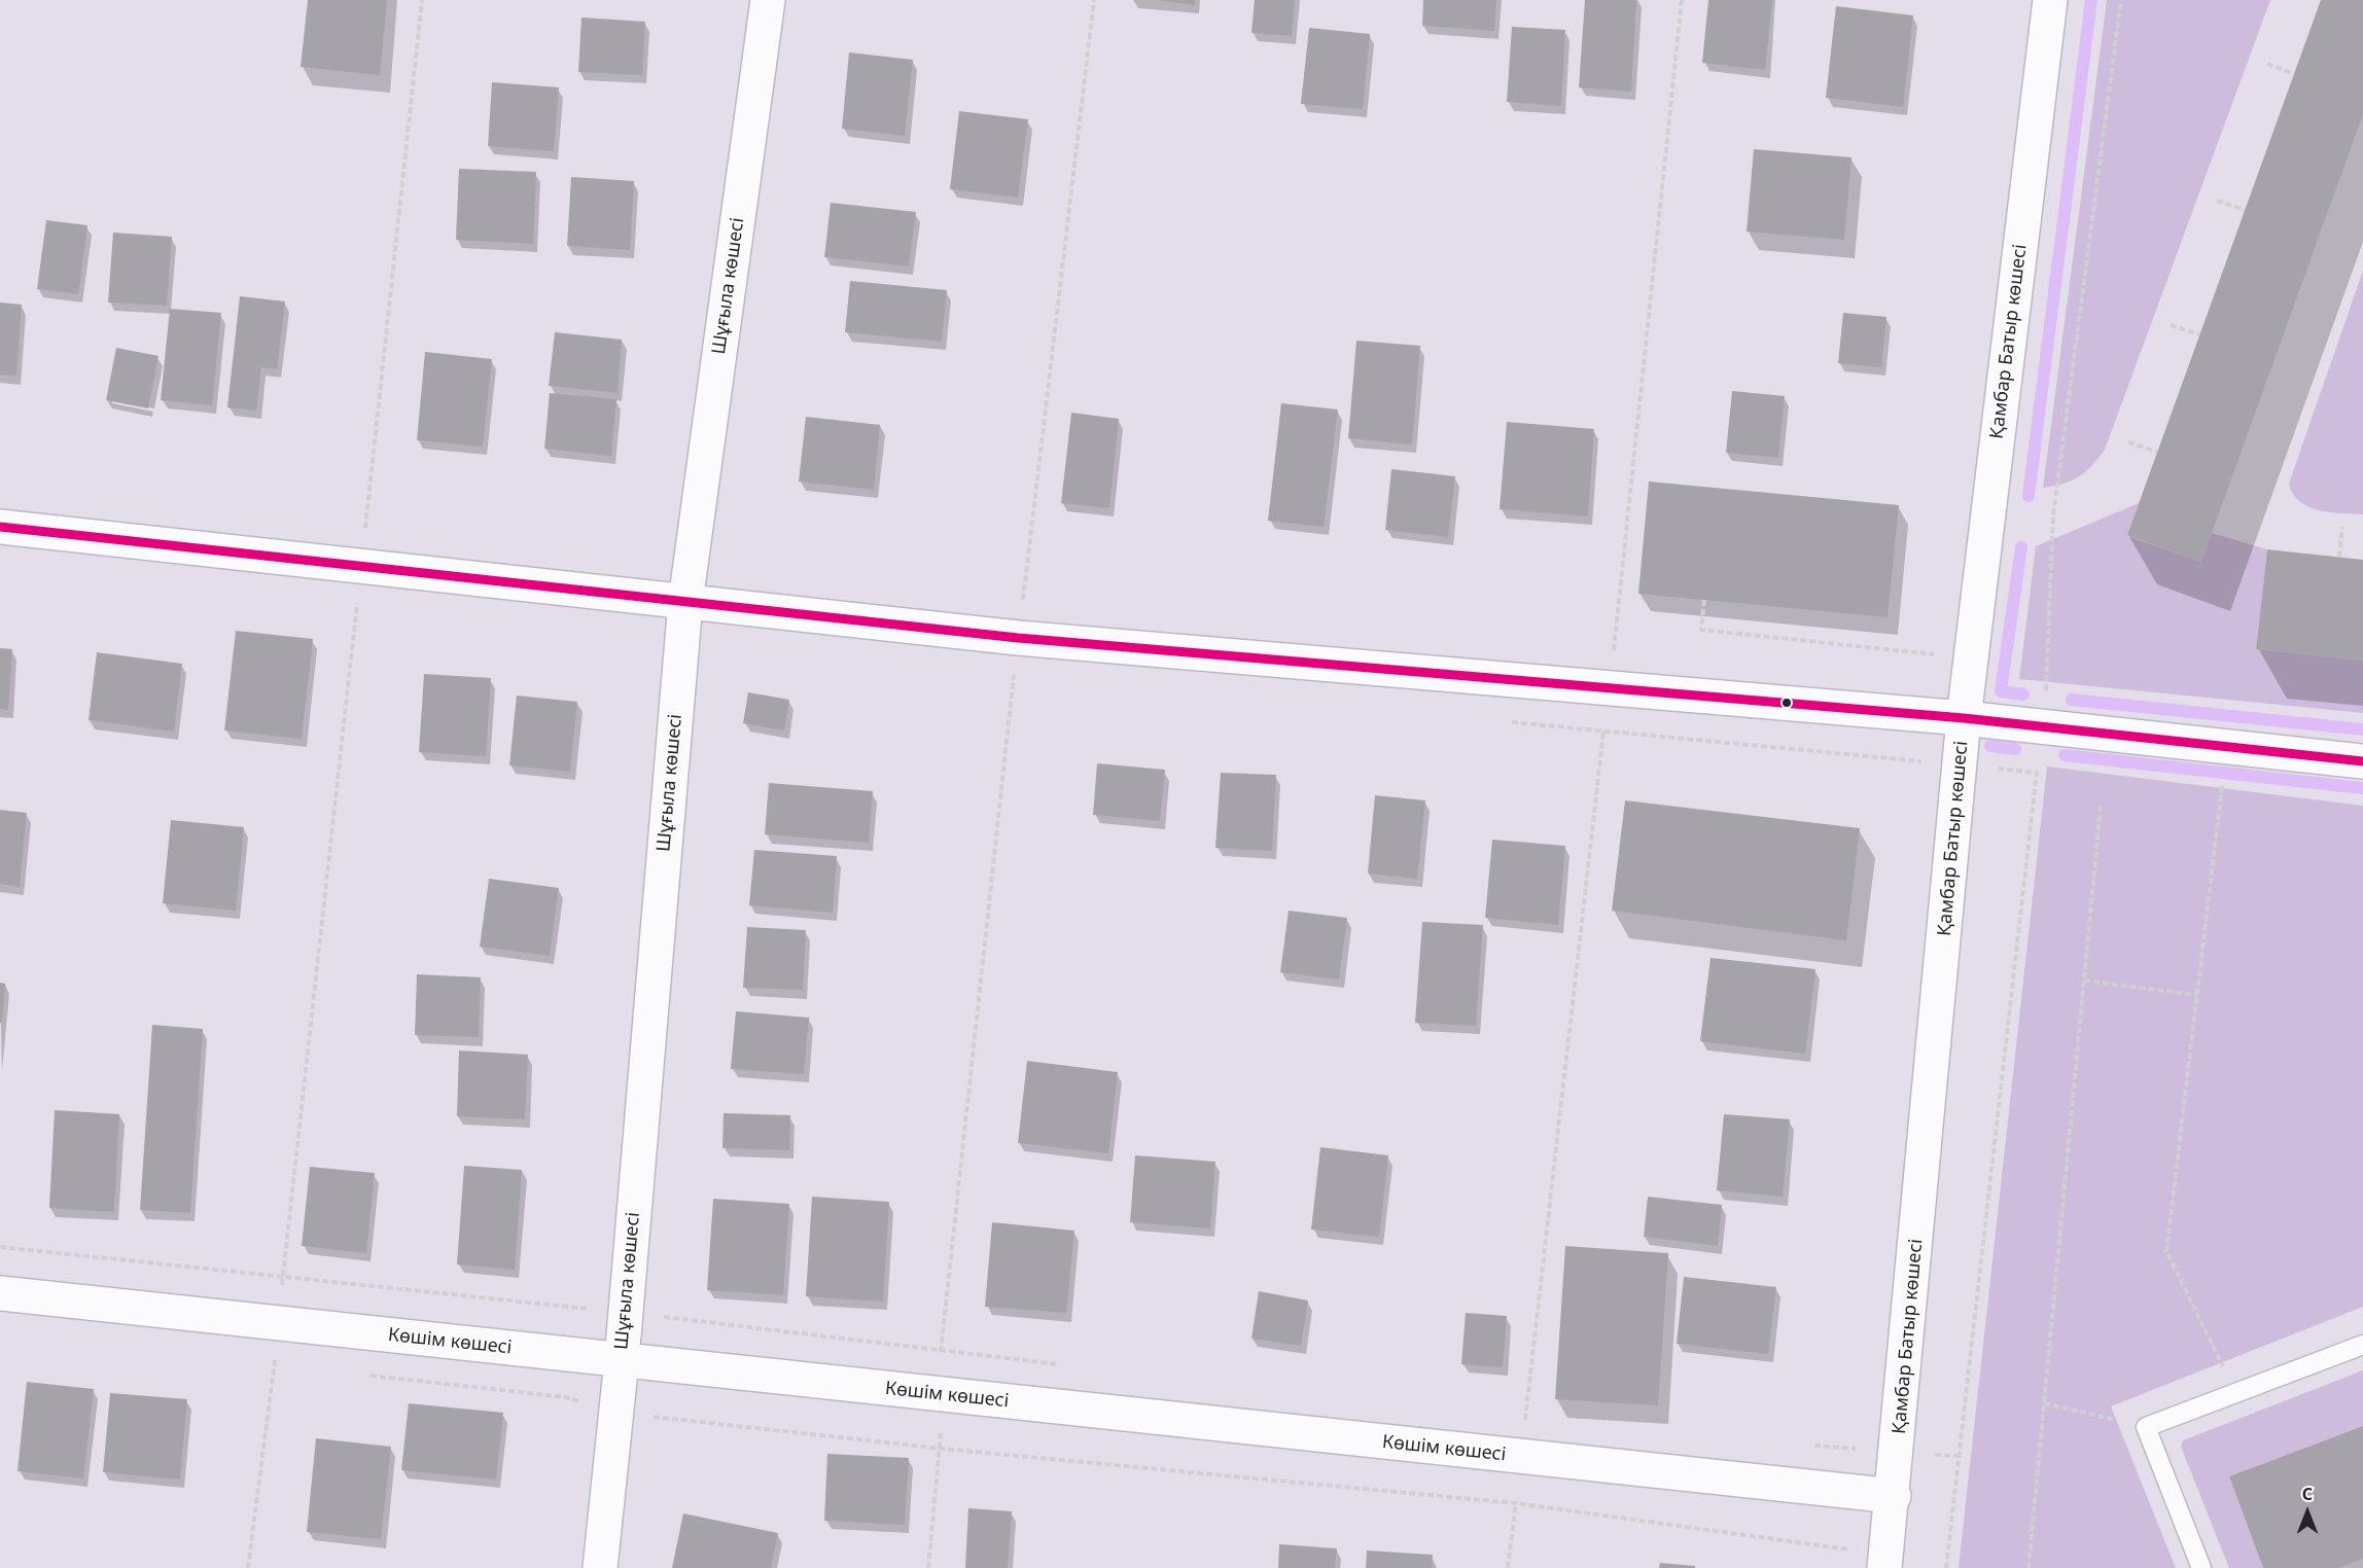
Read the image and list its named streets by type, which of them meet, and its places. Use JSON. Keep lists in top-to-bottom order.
{
  "streets": {
    "street": ["Шұғыла көшесі", "Қамбар Батыр көшесі", "Көшім көшесі"]
  },
  "crossings": [
    ["Шұғыла көшесі", "Көшім көшесі"],
    ["Қамбар Батыр көшесі", "Көшім көшесі"]
  ],
  "north": "top"
}
